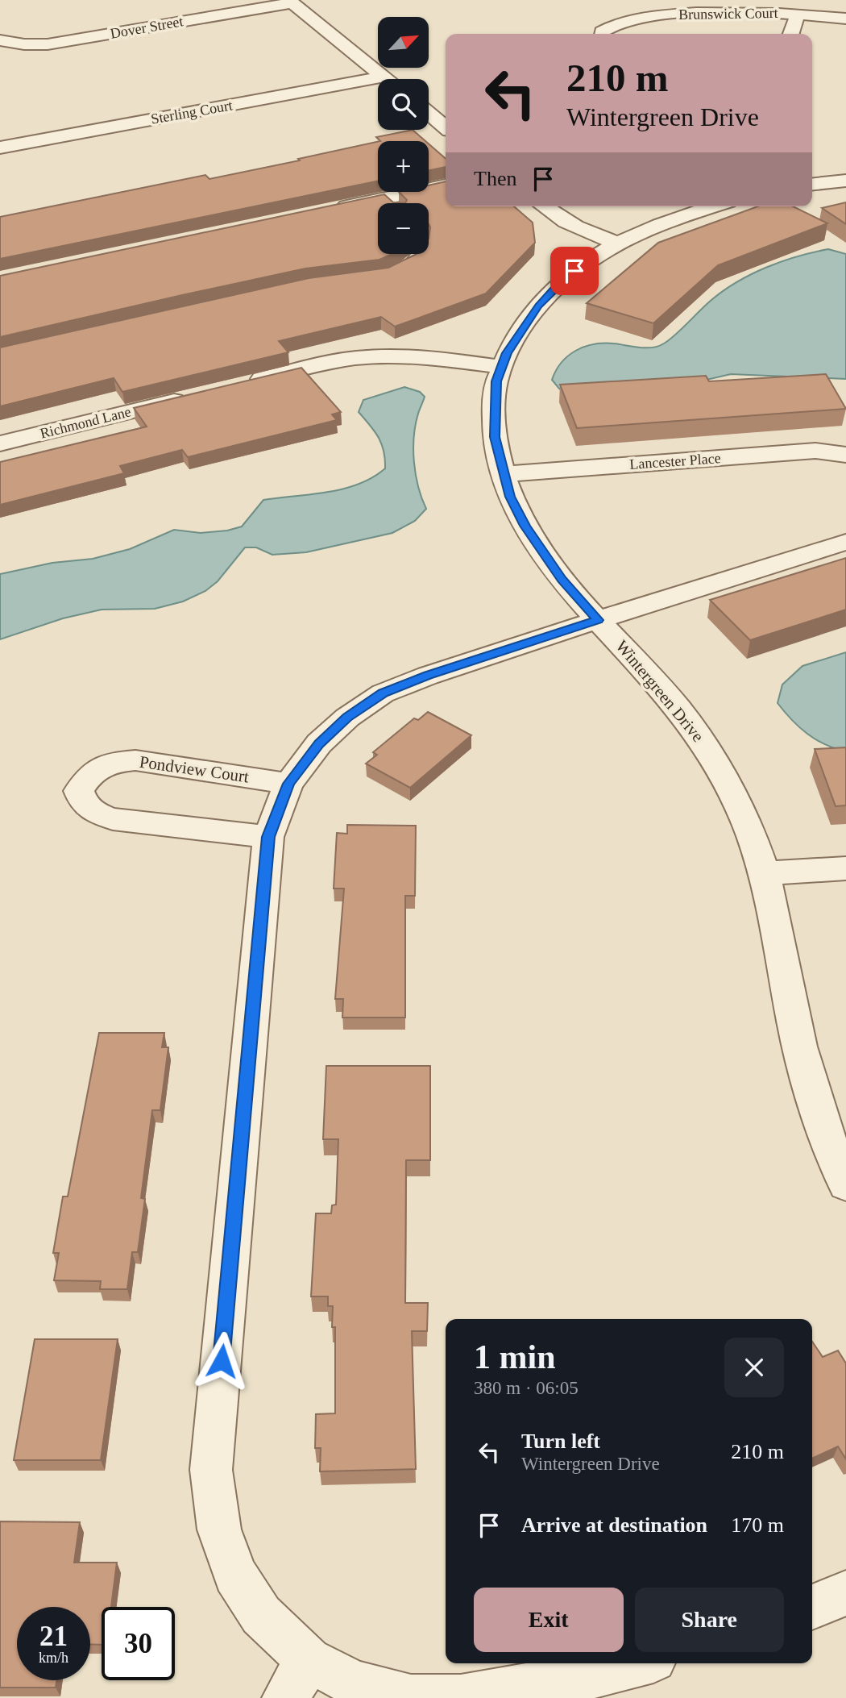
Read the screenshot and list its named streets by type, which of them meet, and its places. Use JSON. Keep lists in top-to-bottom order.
{
  "streets": {
    "street": [
      "Brunswick Court",
      "Dover Street",
      "Sterling Court",
      "Richmond Lane",
      "Lancester Place",
      "Wintergreen Drive",
      "Pondview Court"
    ]
  },
  "crossings": [
    ["Lancester Place", "Wintergreen Drive"]
  ],
  "north": "top right",
  "page": {
    "map_buttons": ["+", "−"],
    "turn": ["210 m", "Wintergreen Drive"],
    "then": "Then",
    "heading": ["1 min", "380 m · 06:05"],
    "list": [
      {
        "name": "Turn left",
        "note": "Wintergreen Drive",
        "value": "210 m"
      },
      {
        "name": "Arrive at destination",
        "value": "170 m"
      }
    ],
    "buttons": ["Exit", "Share"],
    "speed": "21 km/h",
    "limit": "30"
  }
}
